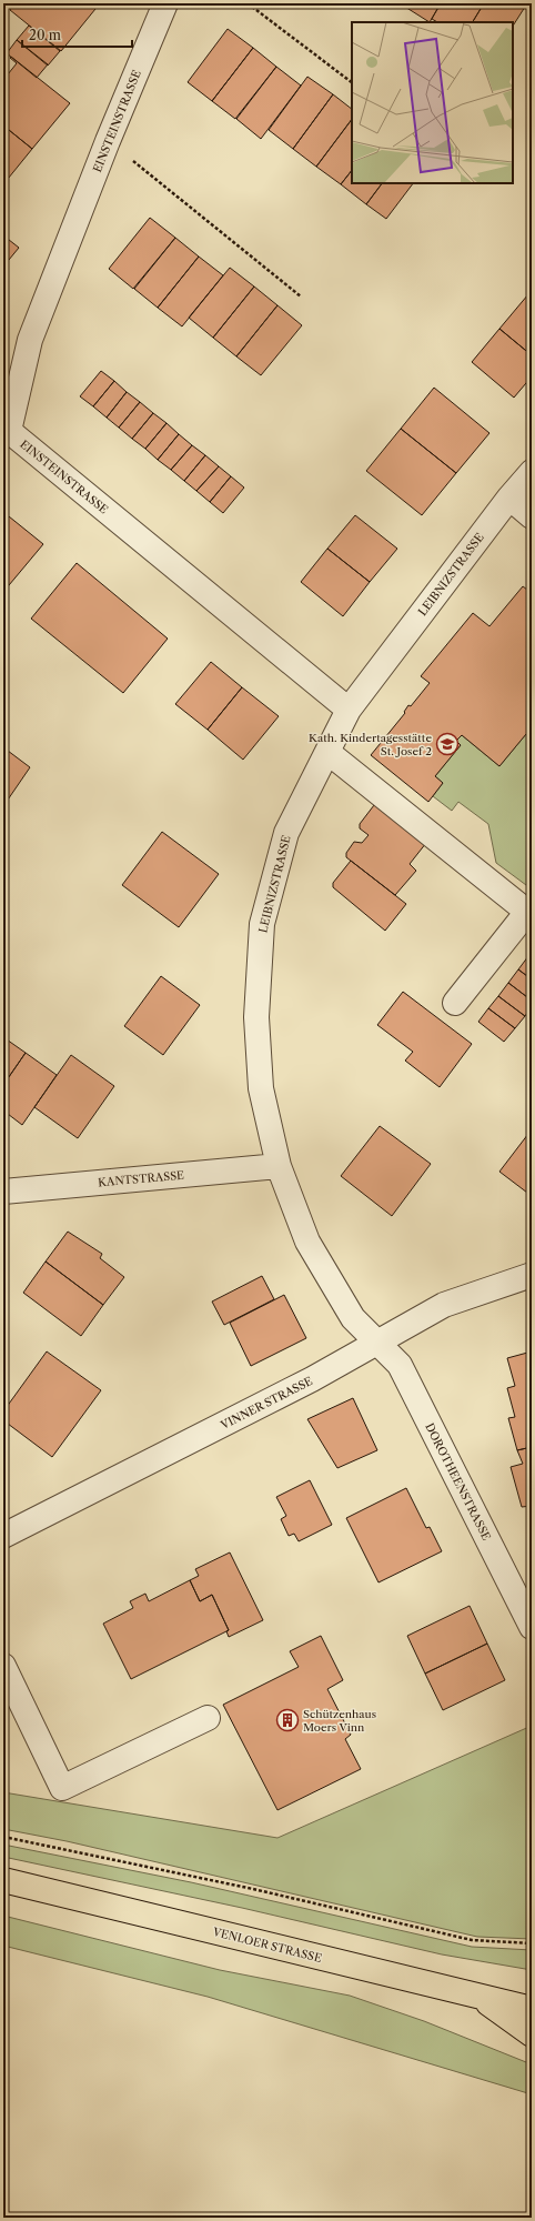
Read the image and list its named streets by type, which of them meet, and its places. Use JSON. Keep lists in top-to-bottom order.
{
  "streets": {
    "main road": ["VENLOER STRASSE"],
    "street": [
      "EINSTEINSTRASSE",
      "LEIBNIZSTRASSE",
      "KANTSTRASSE",
      "VINNER STRASSE",
      "DOROTHEENSTRASSE"
    ]
  },
  "crossings": [
    ["EINSTEINSTRASSE", "LEIBNIZSTRASSE"],
    ["LEIBNIZSTRASSE", "KANTSTRASSE"],
    ["LEIBNIZSTRASSE", "VINNER STRASSE"],
    ["LEIBNIZSTRASSE", "DOROTHEENSTRASSE"],
    ["VINNER STRASSE", "DOROTHEENSTRASSE"]
  ],
  "places": {
    "school or university": ["Kath. Kindertagesstätte St. Josef 2"],
    "building": ["Schützenhaus Moers Vinn"]
  },
  "scale_bar": "20 m"
}
